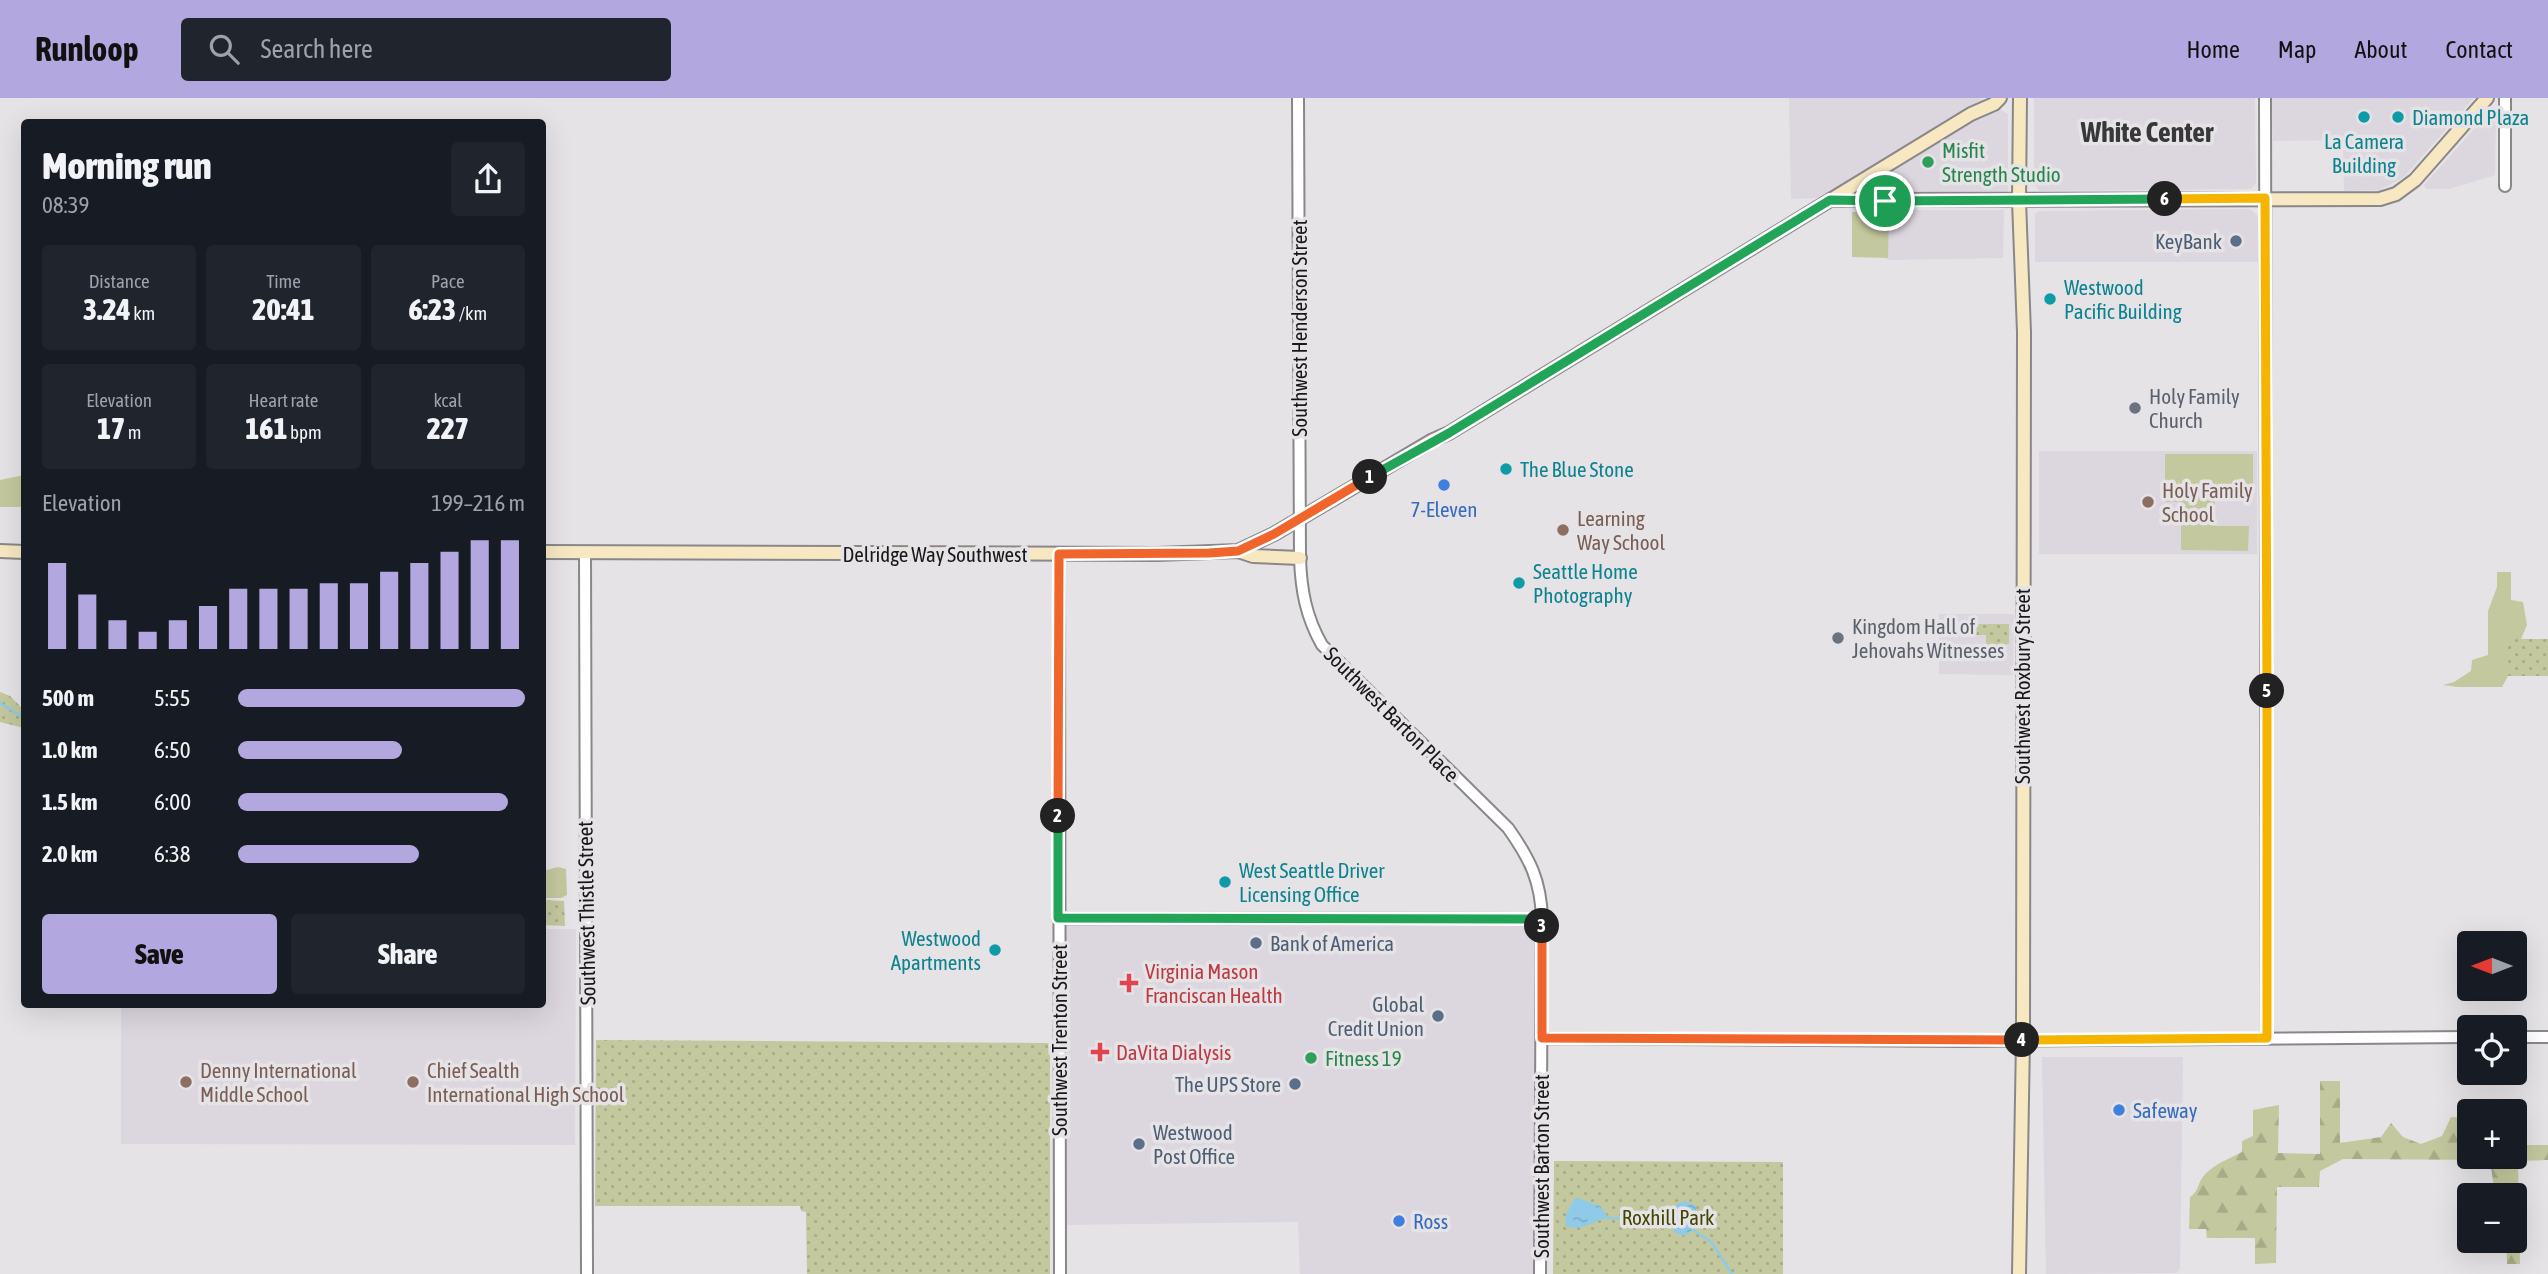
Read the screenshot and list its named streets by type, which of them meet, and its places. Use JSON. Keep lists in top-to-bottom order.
{
  "streets": {
    "main road": ["Delridge Way Southwest", "Southwest Roxbury Street"],
    "street": [
      "Southwest Henderson Street",
      "Southwest Barton Place",
      "Southwest Thistle Street",
      "Southwest Trenton Street",
      "Southwest Barton Street"
    ]
  },
  "crossings": [
    ["Southwest Henderson Street", "Delridge Way Southwest"],
    ["Southwest Henderson Street", "Southwest Barton Place"],
    ["Delridge Way Southwest", "Southwest Thistle Street"],
    ["Delridge Way Southwest", "Southwest Trenton Street"],
    ["Southwest Barton Place", "Southwest Barton Street"]
  ],
  "districts": ["White Center"],
  "parks": ["Roxhill Park"],
  "places": {
    "other": [
      "La Camera Building",
      "Diamond Plaza",
      "Misfit Strength Studio",
      "KeyBank",
      "Westwood Pacific Building",
      "Holy Family Church",
      "The Blue Stone",
      "7-Eleven",
      "Holy Family School",
      "Learning Way School",
      "Seattle Home Photography",
      "Kingdom Hall of Jehovahs Witnesses",
      "West Seattle Driver Licensing Office",
      "Bank of America",
      "Westwood Apartments",
      "Global Credit Union",
      "Fitness 19",
      "Denny International Middle School",
      "Chief Sealth International High School",
      "The UPS Store",
      "Safeway",
      "Westwood Post Office",
      "Ross"
    ],
    "health": ["Virginia Mason Franciscan Health", "DaVita Dialysis"]
  },
  "north": "left",
  "page": {
    "header": "Runloop",
    "search": "Search here",
    "nav": [
      "Home",
      "Map",
      "About",
      "Contact"
    ],
    "heading": ["Morning run", "08:39"],
    "pins": [
      "6",
      "1",
      "5",
      "2",
      "3",
      "4"
    ],
    "stats": [
      ["Distance", "3.24 km"],
      ["Time", "20:41"],
      ["Pace", "6:23 /km"],
      ["Elevation", "17 m"],
      ["Heart rate", "161 bpm"],
      ["kcal", "227"]
    ],
    "chart": ["Elevation", "199–216 m"],
    "list": [
      {
        "name": "500 m",
        "note": "5:55"
      },
      {
        "name": "1.0 km",
        "note": "6:50"
      },
      {
        "name": "1.5 km",
        "note": "6:00"
      },
      {
        "name": "2.0 km",
        "note": "6:38"
      }
    ],
    "buttons": ["Save", "Share"],
    "map_buttons": ["+", "−"]
  }
}
